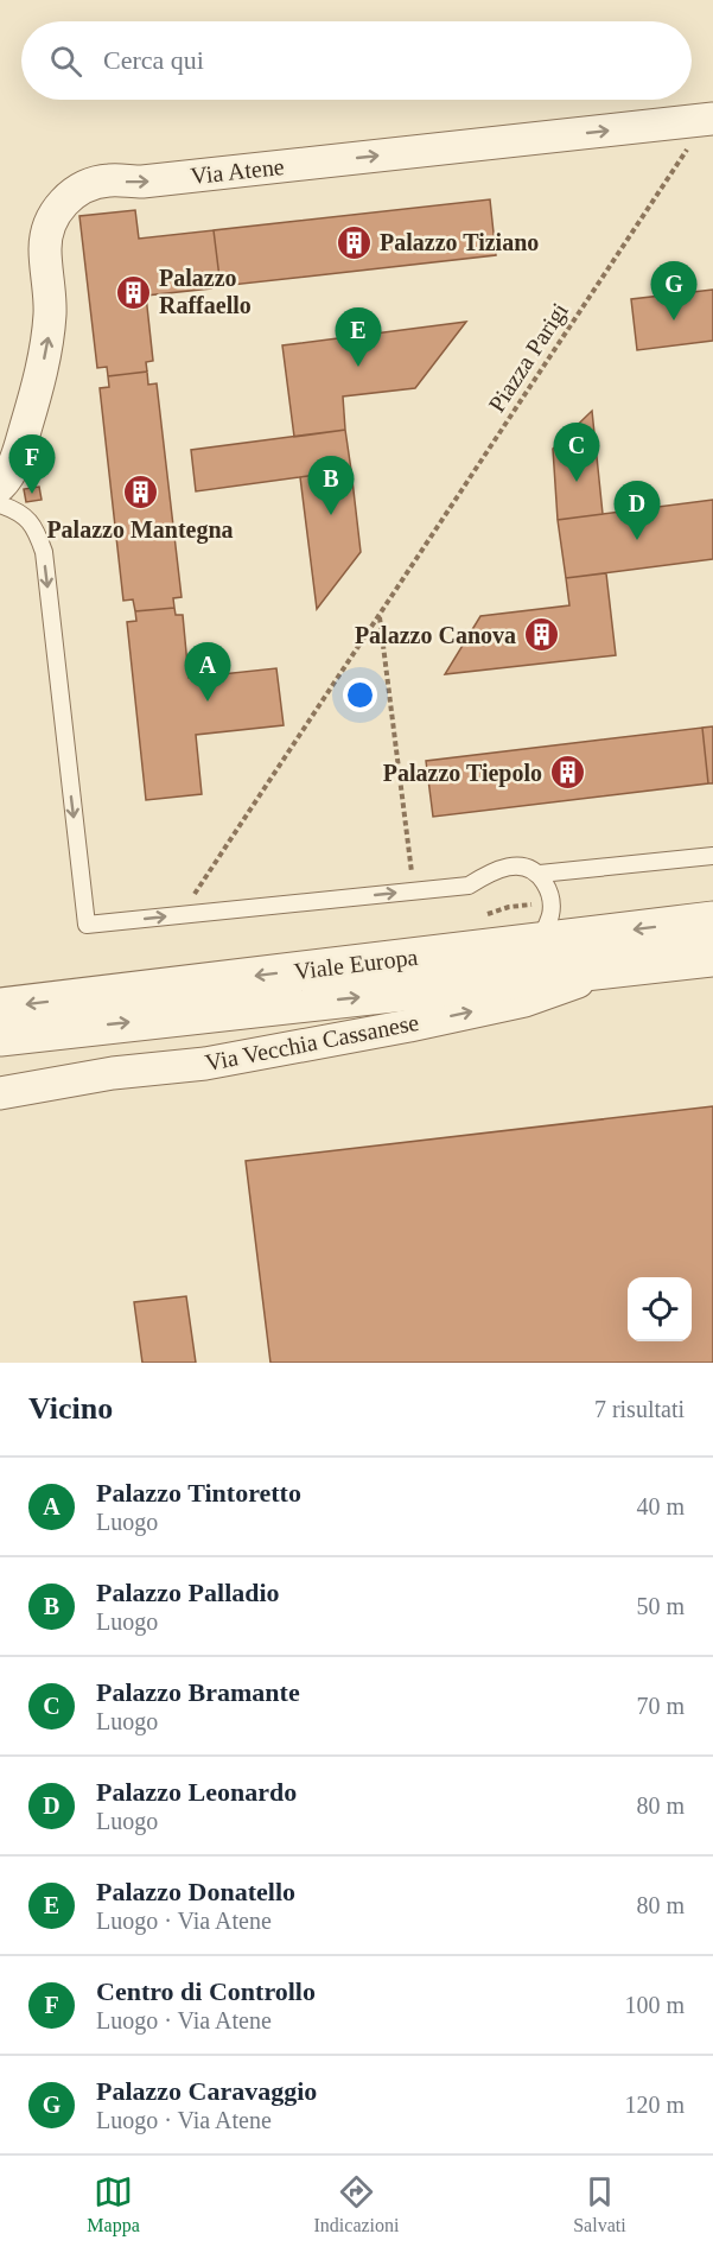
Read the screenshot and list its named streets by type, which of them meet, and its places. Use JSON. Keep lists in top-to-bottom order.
{
  "streets": {
    "street": ["Via Atene", "Viale Europa", "Via Vecchia Cassanese"],
    "path": ["Piazza Parigi"]
  },
  "crossings": [
    ["Via Atene", "Piazza Parigi"],
    ["Viale Europa", "Via Vecchia Cassanese"]
  ],
  "one_way": ["Via Atene", "Via Vecchia Cassanese"],
  "places": {
    "building": [
      "Palazzo Tiziano",
      "Palazzo Raffaello",
      "Palazzo Mantegna",
      "Palazzo Canova",
      "Palazzo Tiepolo"
    ]
  },
  "page": {
    "search": "Cerca qui",
    "pins": [
      "G",
      "E",
      "C",
      "F",
      "B",
      "D",
      "A"
    ],
    "heading": ["Vicino", "7 risultati"],
    "list": [
      {
        "mark": "A",
        "name": "Palazzo Tintoretto",
        "note": "Luogo",
        "value": "40 m"
      },
      {
        "mark": "B",
        "name": "Palazzo Palladio",
        "note": "Luogo",
        "value": "50 m"
      },
      {
        "mark": "C",
        "name": "Palazzo Bramante",
        "note": "Luogo",
        "value": "70 m"
      },
      {
        "mark": "D",
        "name": "Palazzo Leonardo",
        "note": "Luogo",
        "value": "80 m"
      },
      {
        "mark": "E",
        "name": "Palazzo Donatello",
        "note": "Luogo · Via Atene",
        "value": "80 m"
      },
      {
        "mark": "F",
        "name": "Centro di Controllo",
        "note": "Luogo · Via Atene",
        "value": "100 m"
      },
      {
        "mark": "G",
        "name": "Palazzo Caravaggio",
        "note": "Luogo · Via Atene",
        "value": "120 m"
      }
    ],
    "nav": ["Mappa", "Indicazioni", "Salvati"]
  }
}
